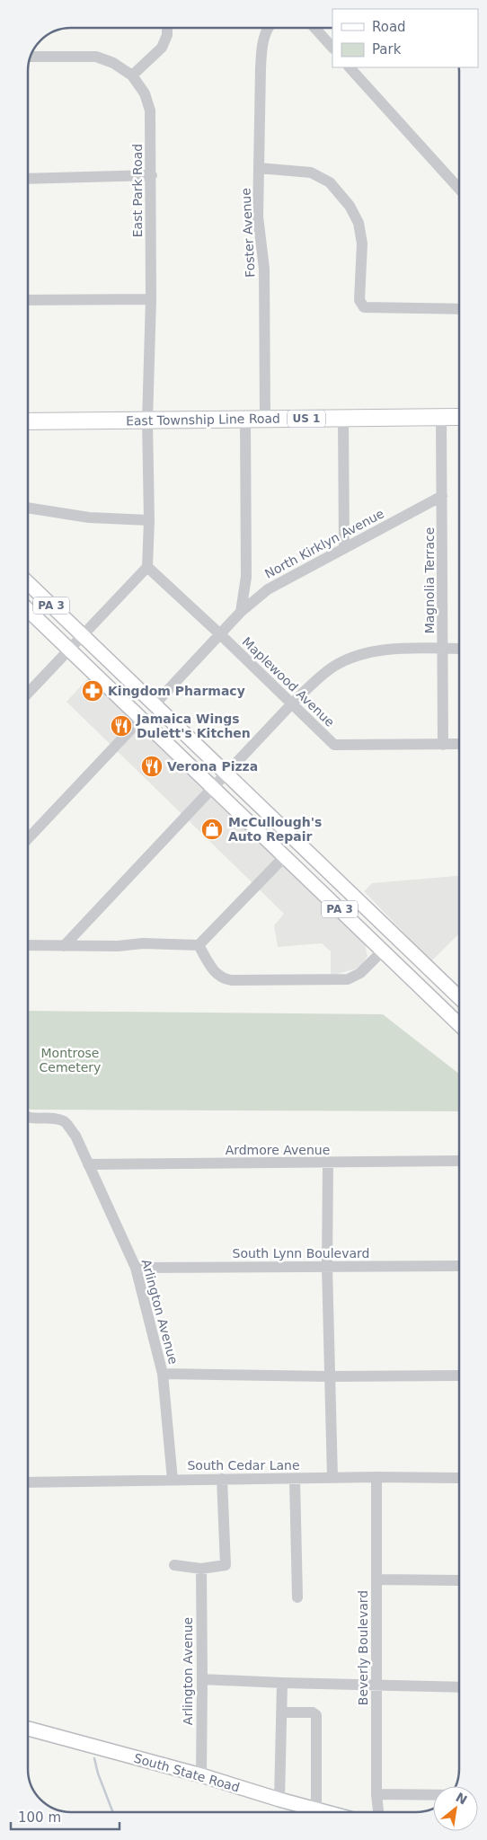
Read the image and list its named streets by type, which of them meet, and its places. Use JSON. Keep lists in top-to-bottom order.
{
  "streets": {
    "highway": ["US 1", "East Township Line Road"],
    "main road": ["PA 3", "South State Road"],
    "street": [
      "East Park Road",
      "Foster Avenue",
      "North Kirklyn Avenue",
      "Magnolia Terrace",
      "Maplewood Avenue",
      "Ardmore Avenue",
      "South Lynn Boulevard",
      "Arlington Avenue",
      "South Cedar Lane",
      "Beverly Boulevard"
    ]
  },
  "crossings": [
    ["East Park Road", "East Township Line Road"],
    ["East Park Road", "Maplewood Avenue"],
    ["Foster Avenue", "East Township Line Road"],
    ["East Township Line Road", "Magnolia Terrace"],
    ["North Kirklyn Avenue", "Magnolia Terrace"],
    ["North Kirklyn Avenue", "PA 3"],
    ["North Kirklyn Avenue", "Maplewood Avenue"],
    ["Magnolia Terrace", "Maplewood Avenue"],
    ["Ardmore Avenue", "Arlington Avenue"],
    ["South Lynn Boulevard", "Arlington Avenue"],
    ["Arlington Avenue", "South Cedar Lane"],
    ["Arlington Avenue", "South State Road"],
    ["South Cedar Lane", "Beverly Boulevard"]
  ],
  "parks": ["Montrose Cemetery"],
  "places": {
    "pharmacy": ["Kingdom Pharmacy"],
    "restaurant": ["Jamaica Wings Dulett's Kitchen", "Verona Pizza"],
    "shop": ["McCullough's Auto Repair"]
  },
  "legend": ["Road", "Park"],
  "scale_bar": "100 m",
  "north": "top right"
}
